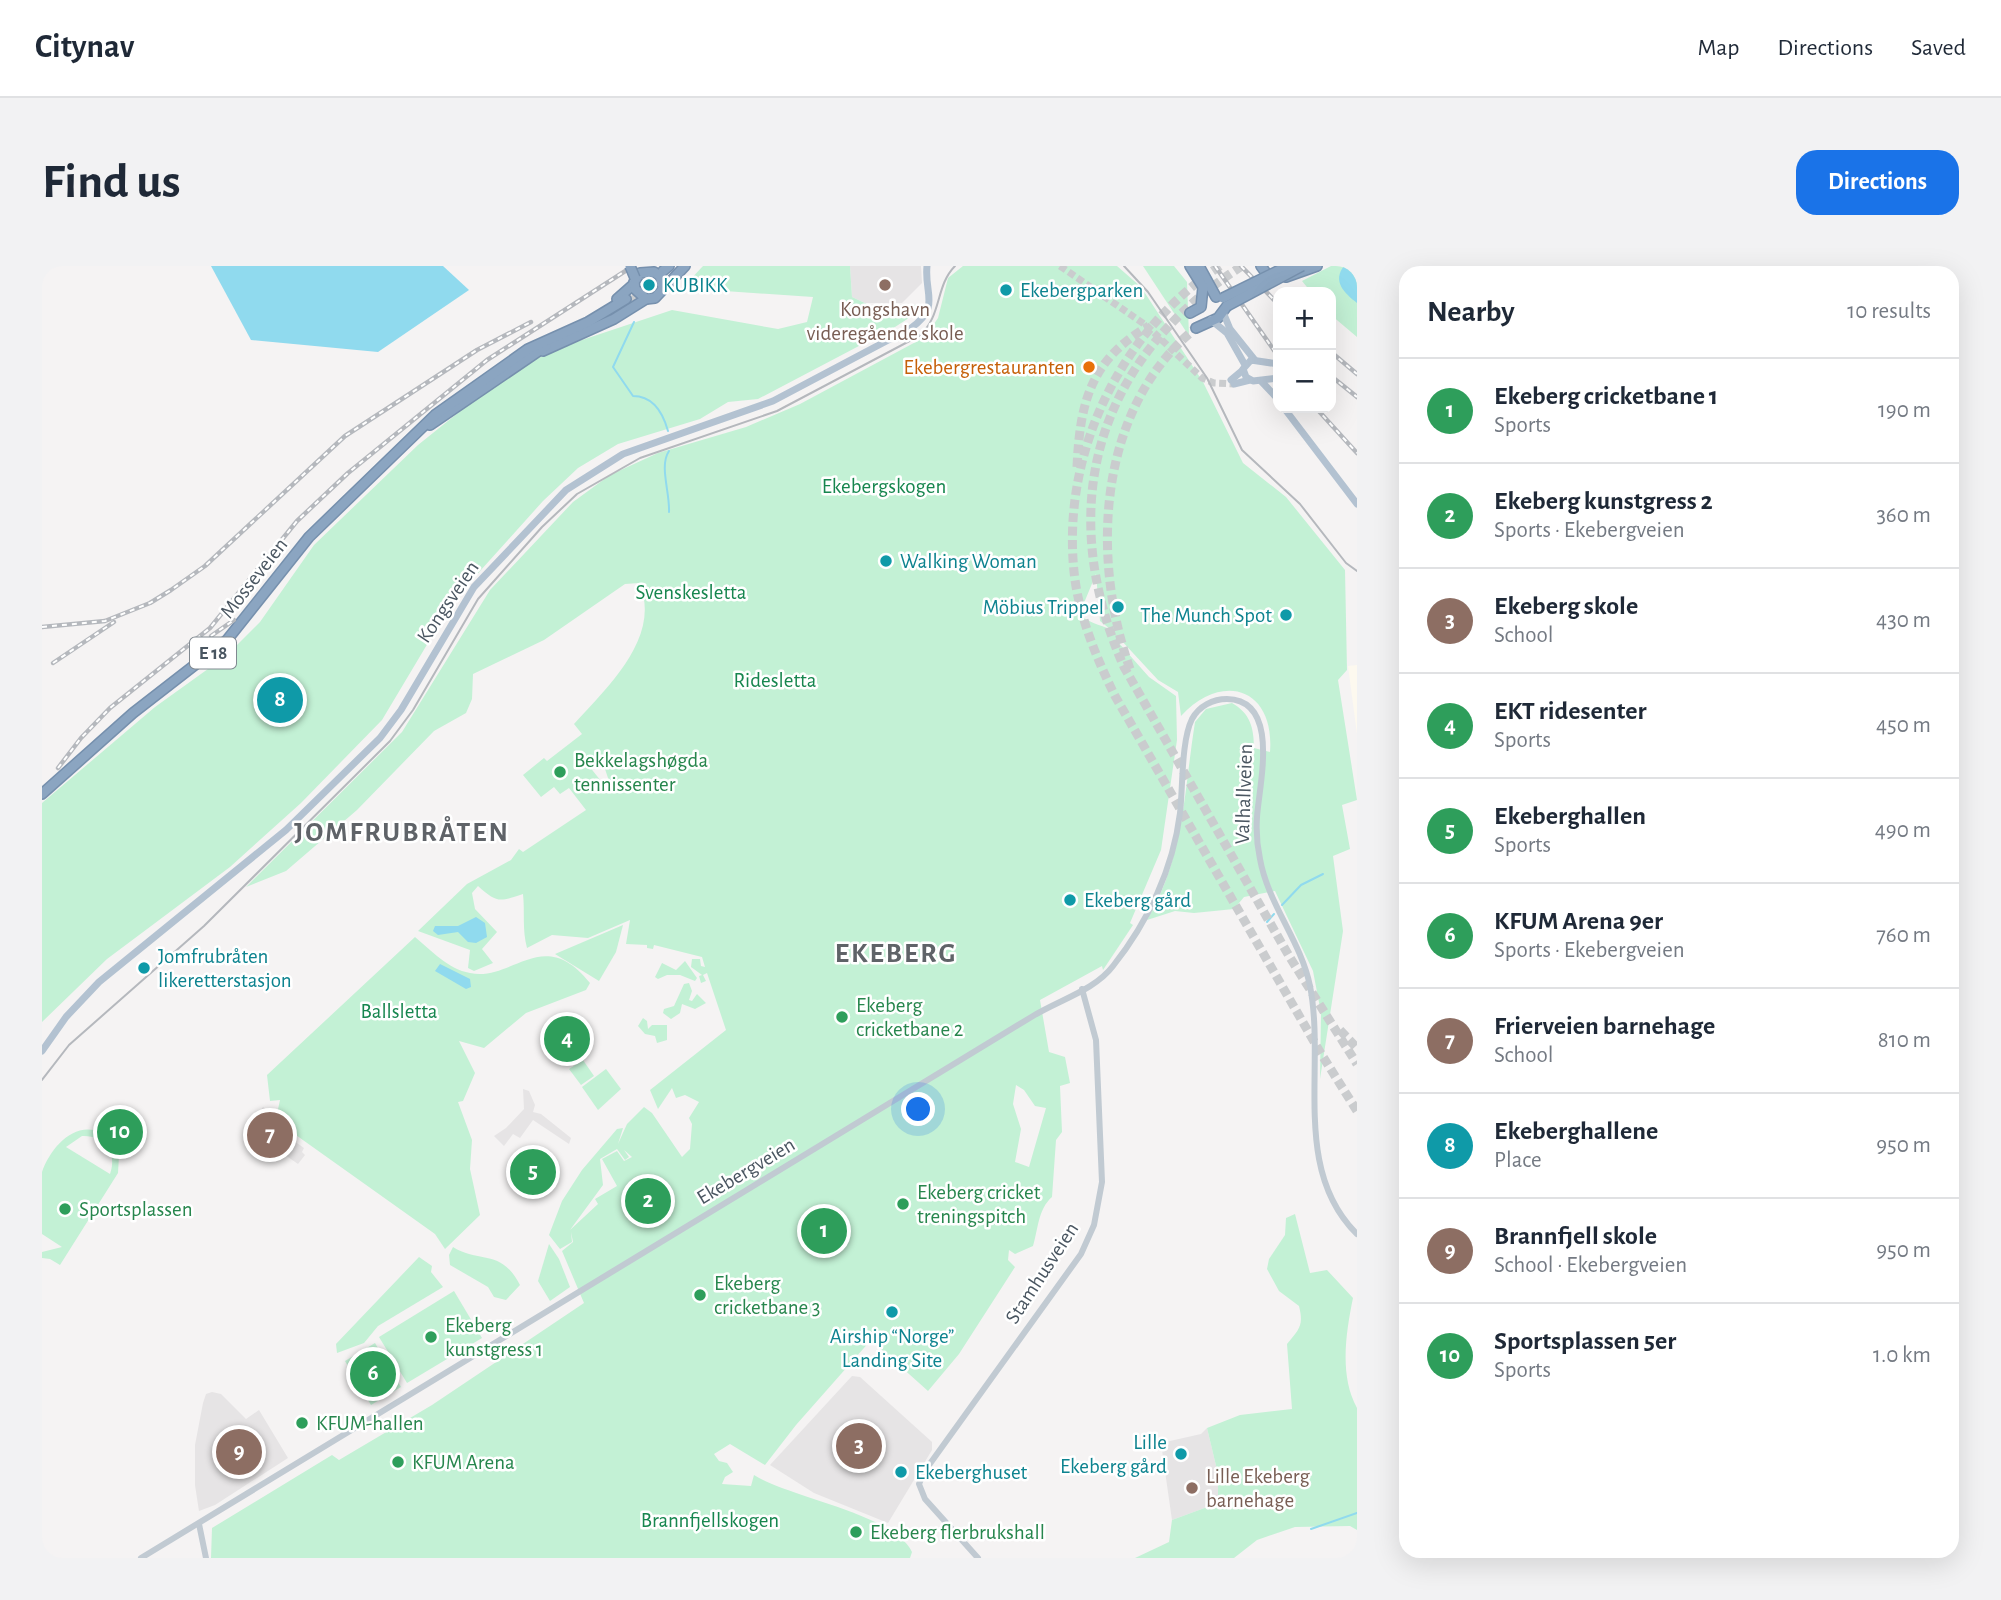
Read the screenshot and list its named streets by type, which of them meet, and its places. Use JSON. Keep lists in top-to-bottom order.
{
  "streets": {
    "highway": ["Mosseveien", "E 18"],
    "main road": ["Kongsveien"],
    "street": ["Valhallveien", "Ekebergveien", "Stamhusveien"]
  },
  "crossings": [
    ["Mosseveien", "E 18"],
    ["Valhallveien", "Ekebergveien"],
    ["Valhallveien", "Stamhusveien"],
    ["Ekebergveien", "Stamhusveien"]
  ],
  "districts": ["JOMFRUBRÅTEN", "EKEBERG"],
  "parks": [
    "Ekebergskogen",
    "Svenskesletta",
    "Ridesletta",
    "Ballsletta",
    "Brannfjellskogen"
  ],
  "places": [
    "KUBIKK",
    "Kongshavn videregående skole",
    "Ekebergparken",
    "Ekebergrestauranten",
    "Walking Woman",
    "Möbius Trippel",
    "The Munch Spot",
    "Bekkelagshøgda tennissenter",
    "Ekeberg gård",
    "Jomfrubråten likeretterstasjon",
    "Ekeberg cricketbane 2",
    "Ekeberg cricket treningspitch",
    "Sportsplassen",
    "Ekeberg cricketbane 3",
    "Airship “Norge” Landing Site",
    "Ekeberg kunstgress 1",
    "KFUM-hallen",
    "Lille Ekeberg gård",
    "KFUM Arena",
    "Ekeberghuset",
    "Lille Ekeberg barnehage",
    "Ekeberg flerbrukshall"
  ],
  "page": {
    "header": "Citynav",
    "nav": ["Map", "Directions", "Saved"],
    "buttons": "Directions",
    "title": "Find us",
    "heading": ["Nearby", "10 results"],
    "map_buttons": ["+", "−"],
    "list": [
      {
        "mark": "1",
        "name": "Ekeberg cricketbane 1",
        "note": "Sports",
        "value": "190 m"
      },
      {
        "mark": "2",
        "name": "Ekeberg kunstgress 2",
        "note": "Sports · Ekebergveien",
        "value": "360 m"
      },
      {
        "mark": "3",
        "name": "Ekeberg skole",
        "note": "School",
        "value": "430 m"
      },
      {
        "mark": "4",
        "name": "EKT ridesenter",
        "note": "Sports",
        "value": "450 m"
      },
      {
        "mark": "5",
        "name": "Ekeberghallen",
        "note": "Sports",
        "value": "490 m"
      },
      {
        "mark": "6",
        "name": "KFUM Arena 9er",
        "note": "Sports · Ekebergveien",
        "value": "760 m"
      },
      {
        "mark": "7",
        "name": "Frierveien barnehage",
        "note": "School",
        "value": "810 m"
      },
      {
        "mark": "8",
        "name": "Ekeberghallene",
        "note": "Place",
        "value": "950 m"
      },
      {
        "mark": "9",
        "name": "Brannfjell skole",
        "note": "School · Ekebergveien",
        "value": "950 m"
      },
      {
        "mark": "10",
        "name": "Sportsplassen 5er",
        "note": "Sports",
        "value": "1.0 km"
      }
    ],
    "pins": [
      "8",
      "4",
      "10",
      "7",
      "5",
      "2",
      "1",
      "6",
      "3",
      "9"
    ]
  }
}
